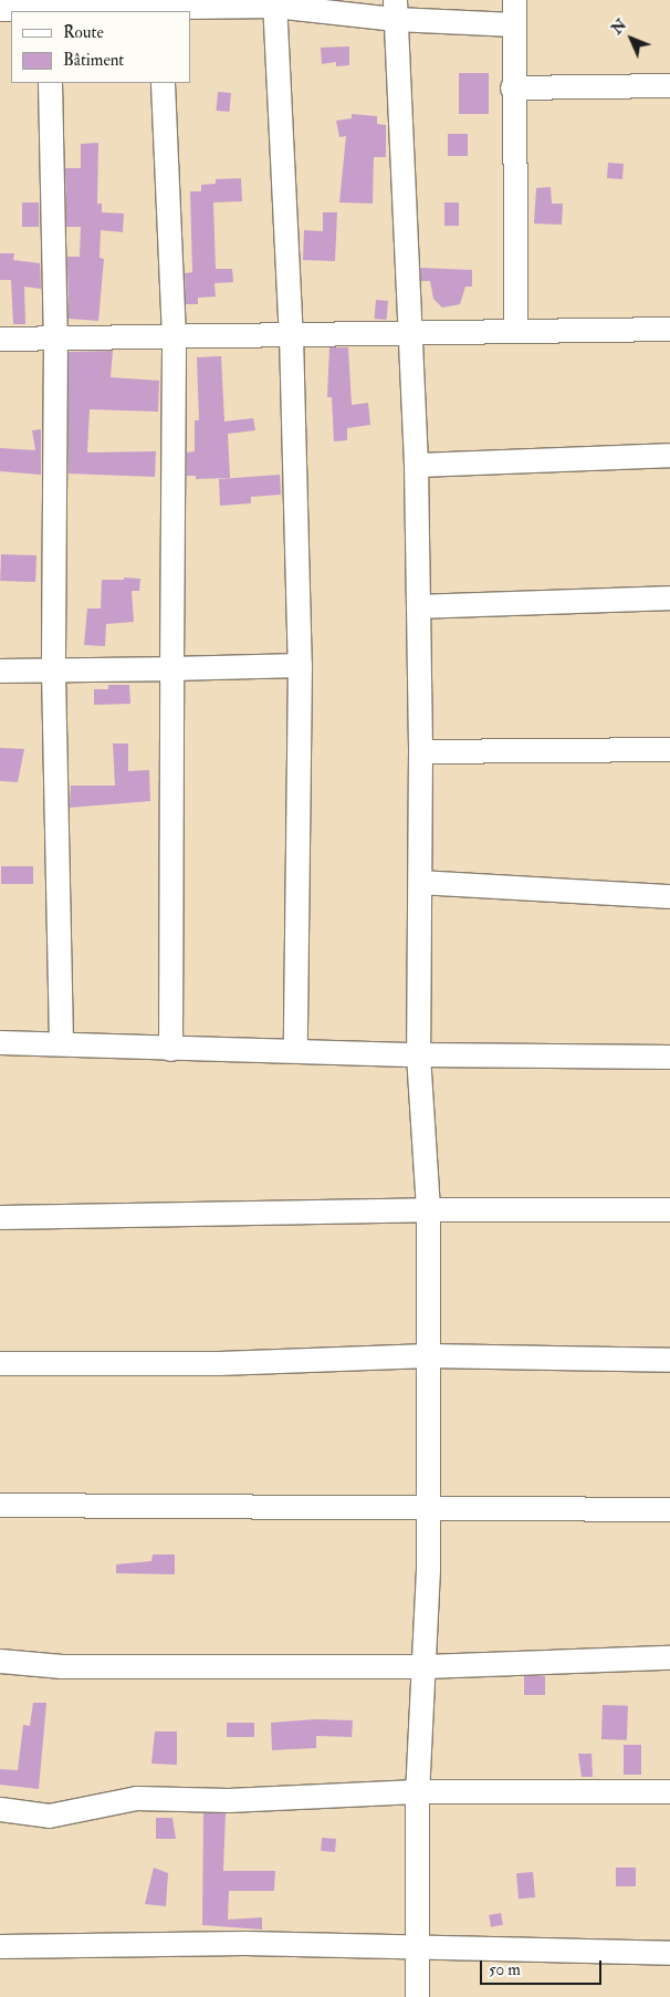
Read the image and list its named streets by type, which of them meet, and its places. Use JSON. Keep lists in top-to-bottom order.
{
  "legend": ["Route", "Bâtiment"],
  "scale_bar": "50 m",
  "north": "top left"
}
